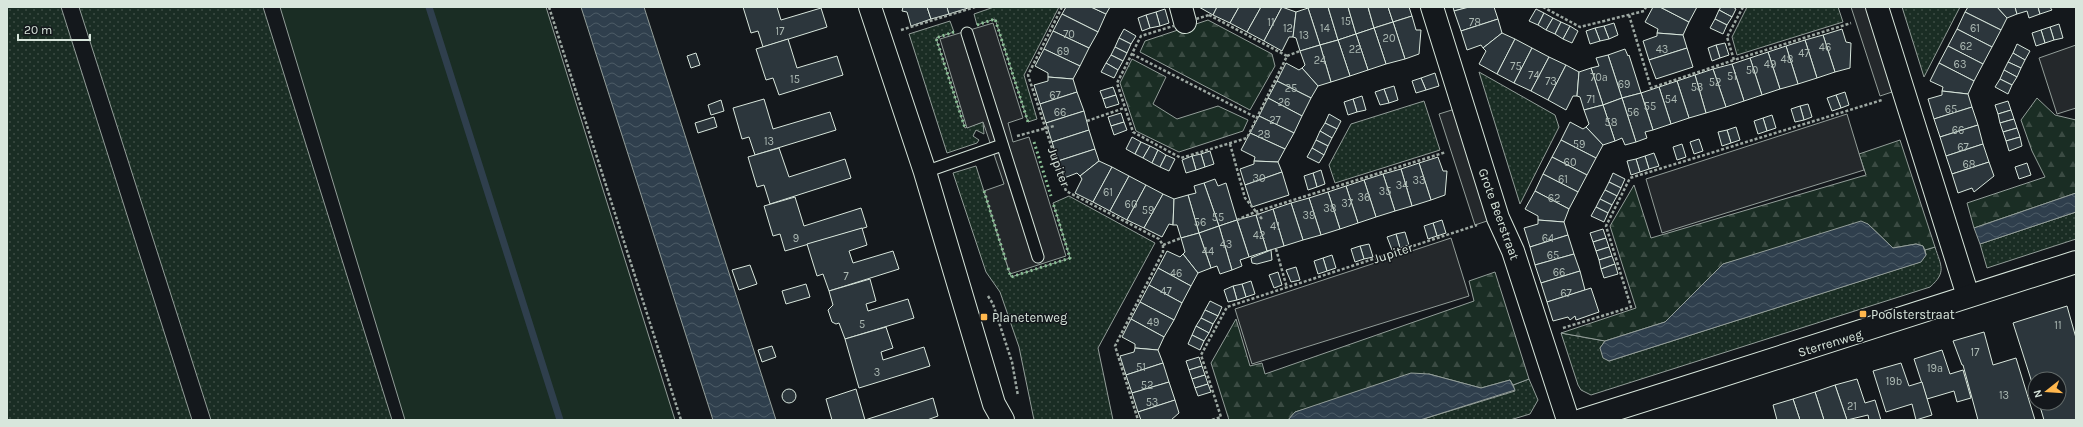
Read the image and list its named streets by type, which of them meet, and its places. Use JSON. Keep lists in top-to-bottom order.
{
  "streets": {
    "street": ["Grote Beerstraat", "Sterrenweg"],
    "path": ["Jupiter"]
  },
  "crossings": [
    ["Jupiter", "Grote Beerstraat"]
  ],
  "places": {
    "transit": ["Poolsterstraat", "Planetenweg"]
  },
  "house_numbers": [
    "15",
    "11",
    "78",
    "12",
    "14",
    "61",
    "17",
    "70",
    "13",
    "20",
    "62",
    "46",
    "22",
    "43",
    "69",
    "47",
    "48",
    "24",
    "49",
    "63",
    "75",
    "50",
    "74",
    "51",
    "70a",
    "15",
    "73",
    "52",
    "69",
    "53",
    "25",
    "67",
    "71",
    "54",
    "26",
    "55",
    "65",
    "66",
    "56",
    "27",
    "58",
    "66",
    "28",
    "13",
    "59",
    "67",
    "60",
    "68",
    "30",
    "61",
    "33",
    "34",
    "35",
    "61",
    "36",
    "62",
    "37",
    "60",
    "38",
    "59",
    "39",
    "55",
    "56",
    "41",
    "42",
    "9",
    "64",
    "43",
    "44",
    "65",
    "66",
    "46",
    "7",
    "47",
    "67",
    "49",
    "5",
    "11",
    "17",
    "51",
    "19a",
    "3",
    "19b",
    "52",
    "13",
    "53",
    "21"
  ],
  "scale_bar": "20 m",
  "north": "left"
}
